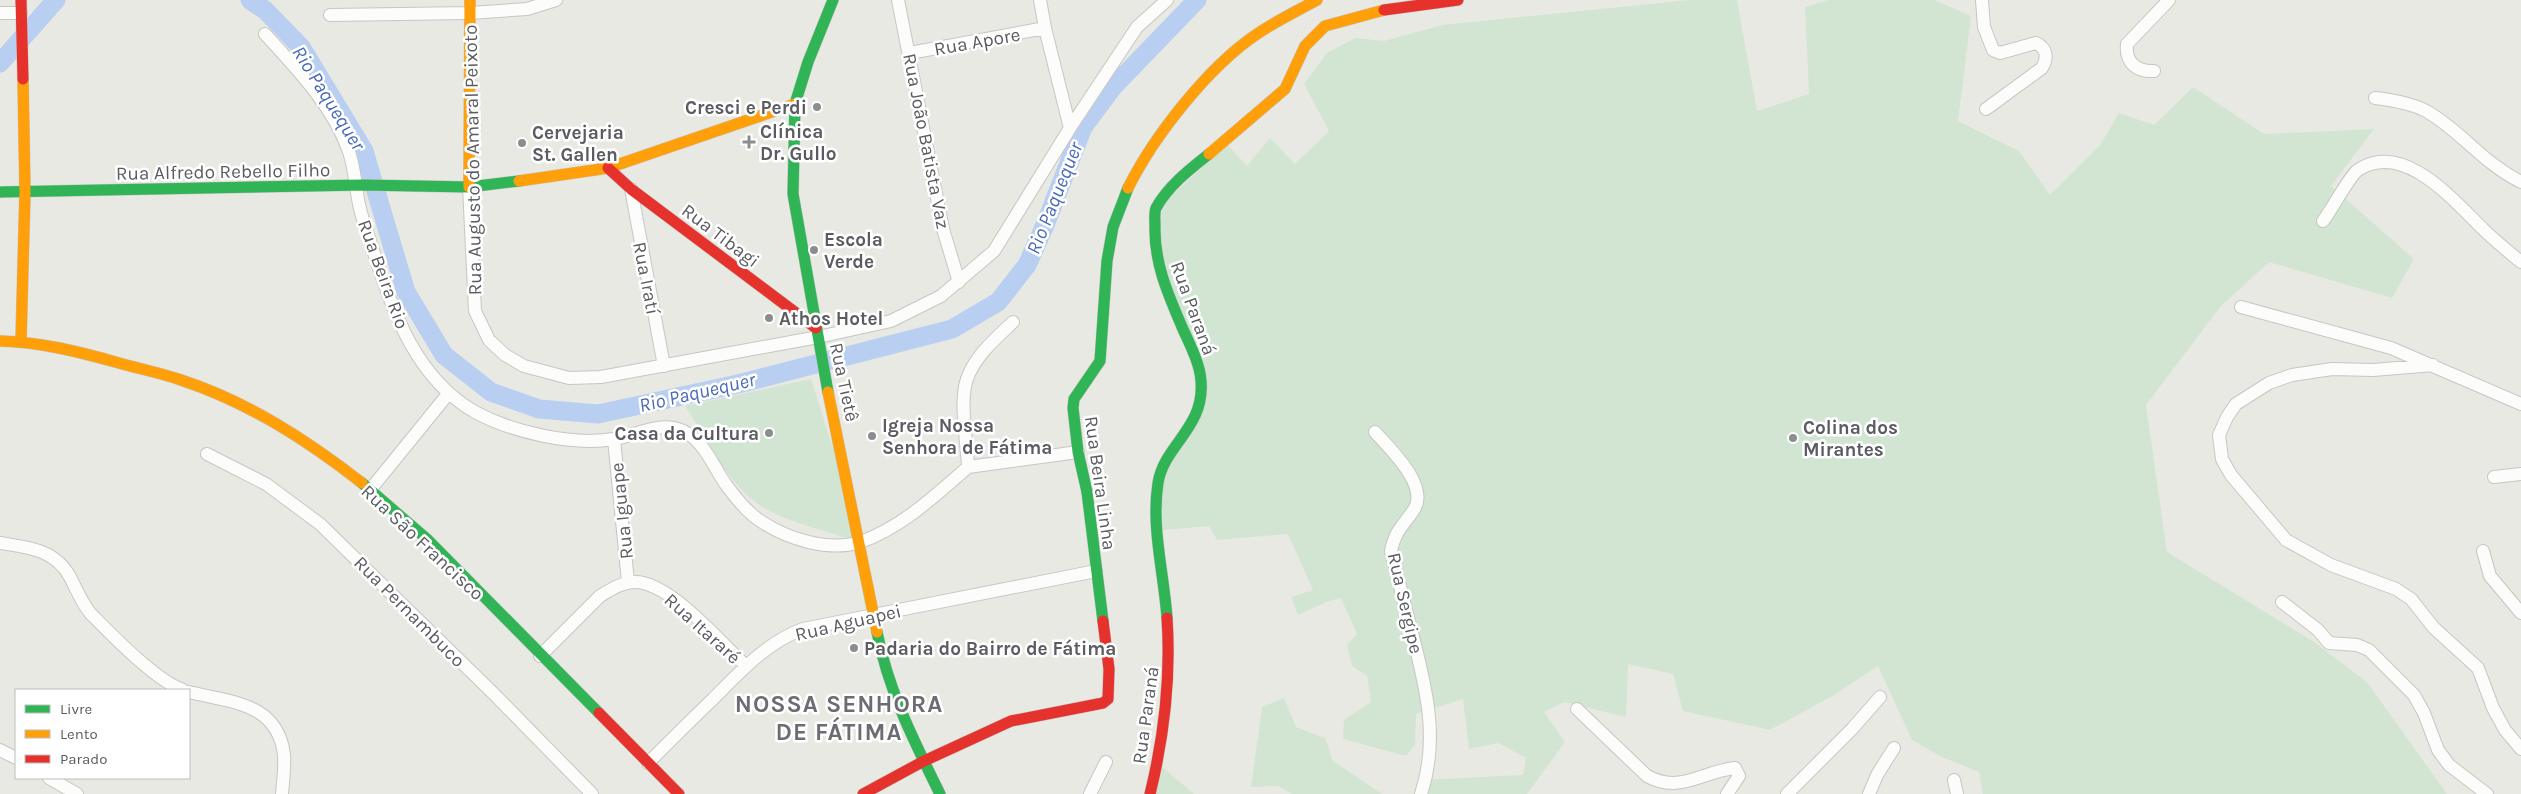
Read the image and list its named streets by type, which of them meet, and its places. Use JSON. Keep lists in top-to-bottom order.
{
  "streets": {
    "street": [
      "Rua Apore",
      "Rua João Batista Vaz",
      "Rua Augusto do Amaral Peixoto",
      "Rua Alfredo Rebello Filho",
      "Rua Tibagi",
      "Rua Beira Rio",
      "Rua Iratí",
      "Rua Paraná",
      "Rua Tietê",
      "Rua Beira Linha",
      "Rua Iguape",
      "Rua São Francisco",
      "Rua Sergipe",
      "Rua Pernambuco",
      "Rua Aguapei",
      "Rua Itararé"
    ]
  },
  "crossings": [
    ["Rua Apore", "Rua João Batista Vaz"],
    ["Rua João Batista Vaz", "Rua Augusto do Amaral Peixoto"],
    ["Rua Augusto do Amaral Peixoto", "Rua Alfredo Rebello Filho"],
    ["Rua Augusto do Amaral Peixoto", "Rua Tibagi"],
    ["Rua Augusto do Amaral Peixoto", "Rua Iratí"],
    ["Rua Augusto do Amaral Peixoto", "Rua Tietê"],
    ["Rua Alfredo Rebello Filho", "Rua Tibagi"],
    ["Rua Alfredo Rebello Filho", "Rua Beira Rio"],
    ["Rua Alfredo Rebello Filho", "Rua Tietê"],
    ["Rua Tibagi", "Rua Iratí"],
    ["Rua Tibagi", "Rua Tietê"],
    ["Rua Beira Rio", "Rua Tietê"],
    ["Rua Beira Rio", "Rua Iguape"],
    ["Rua Tietê", "Rua Beira Linha"],
    ["Rua Tietê", "Rua Aguapei"],
    ["Rua Beira Linha", "Rua Aguapei"],
    ["Rua Iguape", "Rua Itararé"],
    ["Rua São Francisco", "Rua Aguapei"],
    ["Rua Aguapei", "Rua Itararé"]
  ],
  "districts": ["NOSSA SENHORA DE FÁTIMA"],
  "water": ["Rio Paquequer"],
  "places": {
    "other": [
      "Cresci e Perdi",
      "Cervejaria St. Gallen",
      "Escola Verde",
      "Athos Hotel",
      "Casa da Cultura",
      "Igreja Nossa Senhora de Fátima",
      "Colina dos Mirantes",
      "Padaria do Bairro de Fátima"
    ],
    "health": ["Clínica Dr. Gullo"]
  },
  "legend": ["Livre", "Lento", "Parado"]
}
